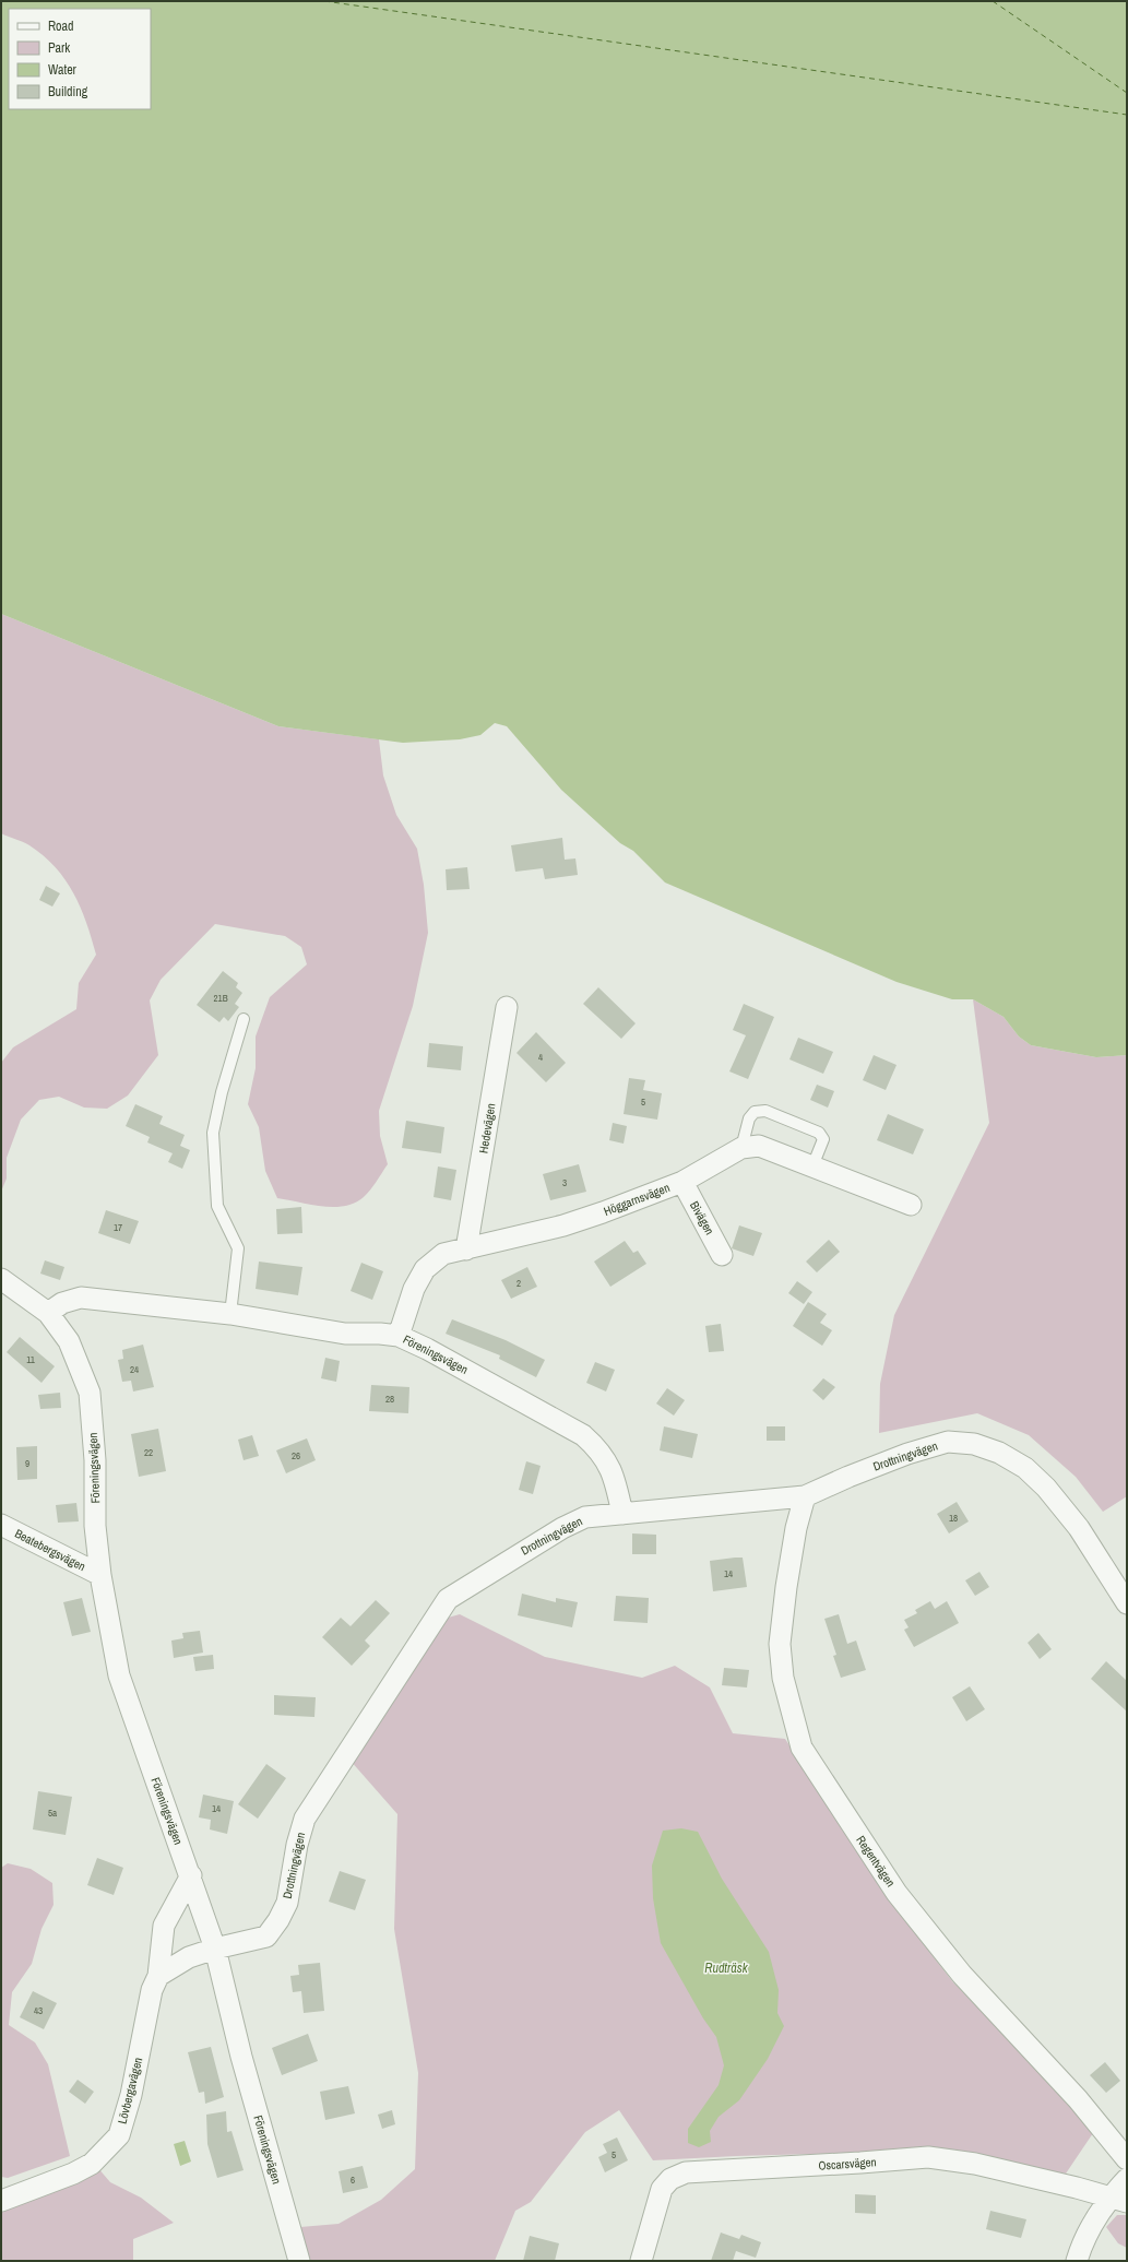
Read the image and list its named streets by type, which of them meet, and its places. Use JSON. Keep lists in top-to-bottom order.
{
  "streets": {
    "street": [
      "Hedevägen",
      "Höggarnsvägen",
      "Bivägen",
      "Föreningsvägen",
      "Drottningvägen",
      "Beatebergsvägen",
      "Regentvägen",
      "Lövbergavägen",
      "Oscarsvägen"
    ]
  },
  "crossings": [
    ["Hedevägen", "Höggarnsvägen"],
    ["Höggarnsvägen", "Bivägen"],
    ["Höggarnsvägen", "Föreningsvägen"],
    ["Föreningsvägen", "Drottningvägen"],
    ["Föreningsvägen", "Beatebergsvägen"],
    ["Drottningvägen", "Regentvägen"],
    ["Drottningvägen", "Lövbergavägen"]
  ],
  "water": ["Rudträsk"],
  "house_numbers": [
    "21B",
    "4",
    "5",
    "3",
    "17",
    "2",
    "11",
    "24",
    "28",
    "22",
    "26",
    "9",
    "18",
    "14",
    "14",
    "5a",
    "43",
    "5",
    "6"
  ],
  "legend": [
    "Road",
    "Park",
    "Water",
    "Building"
  ]
}
